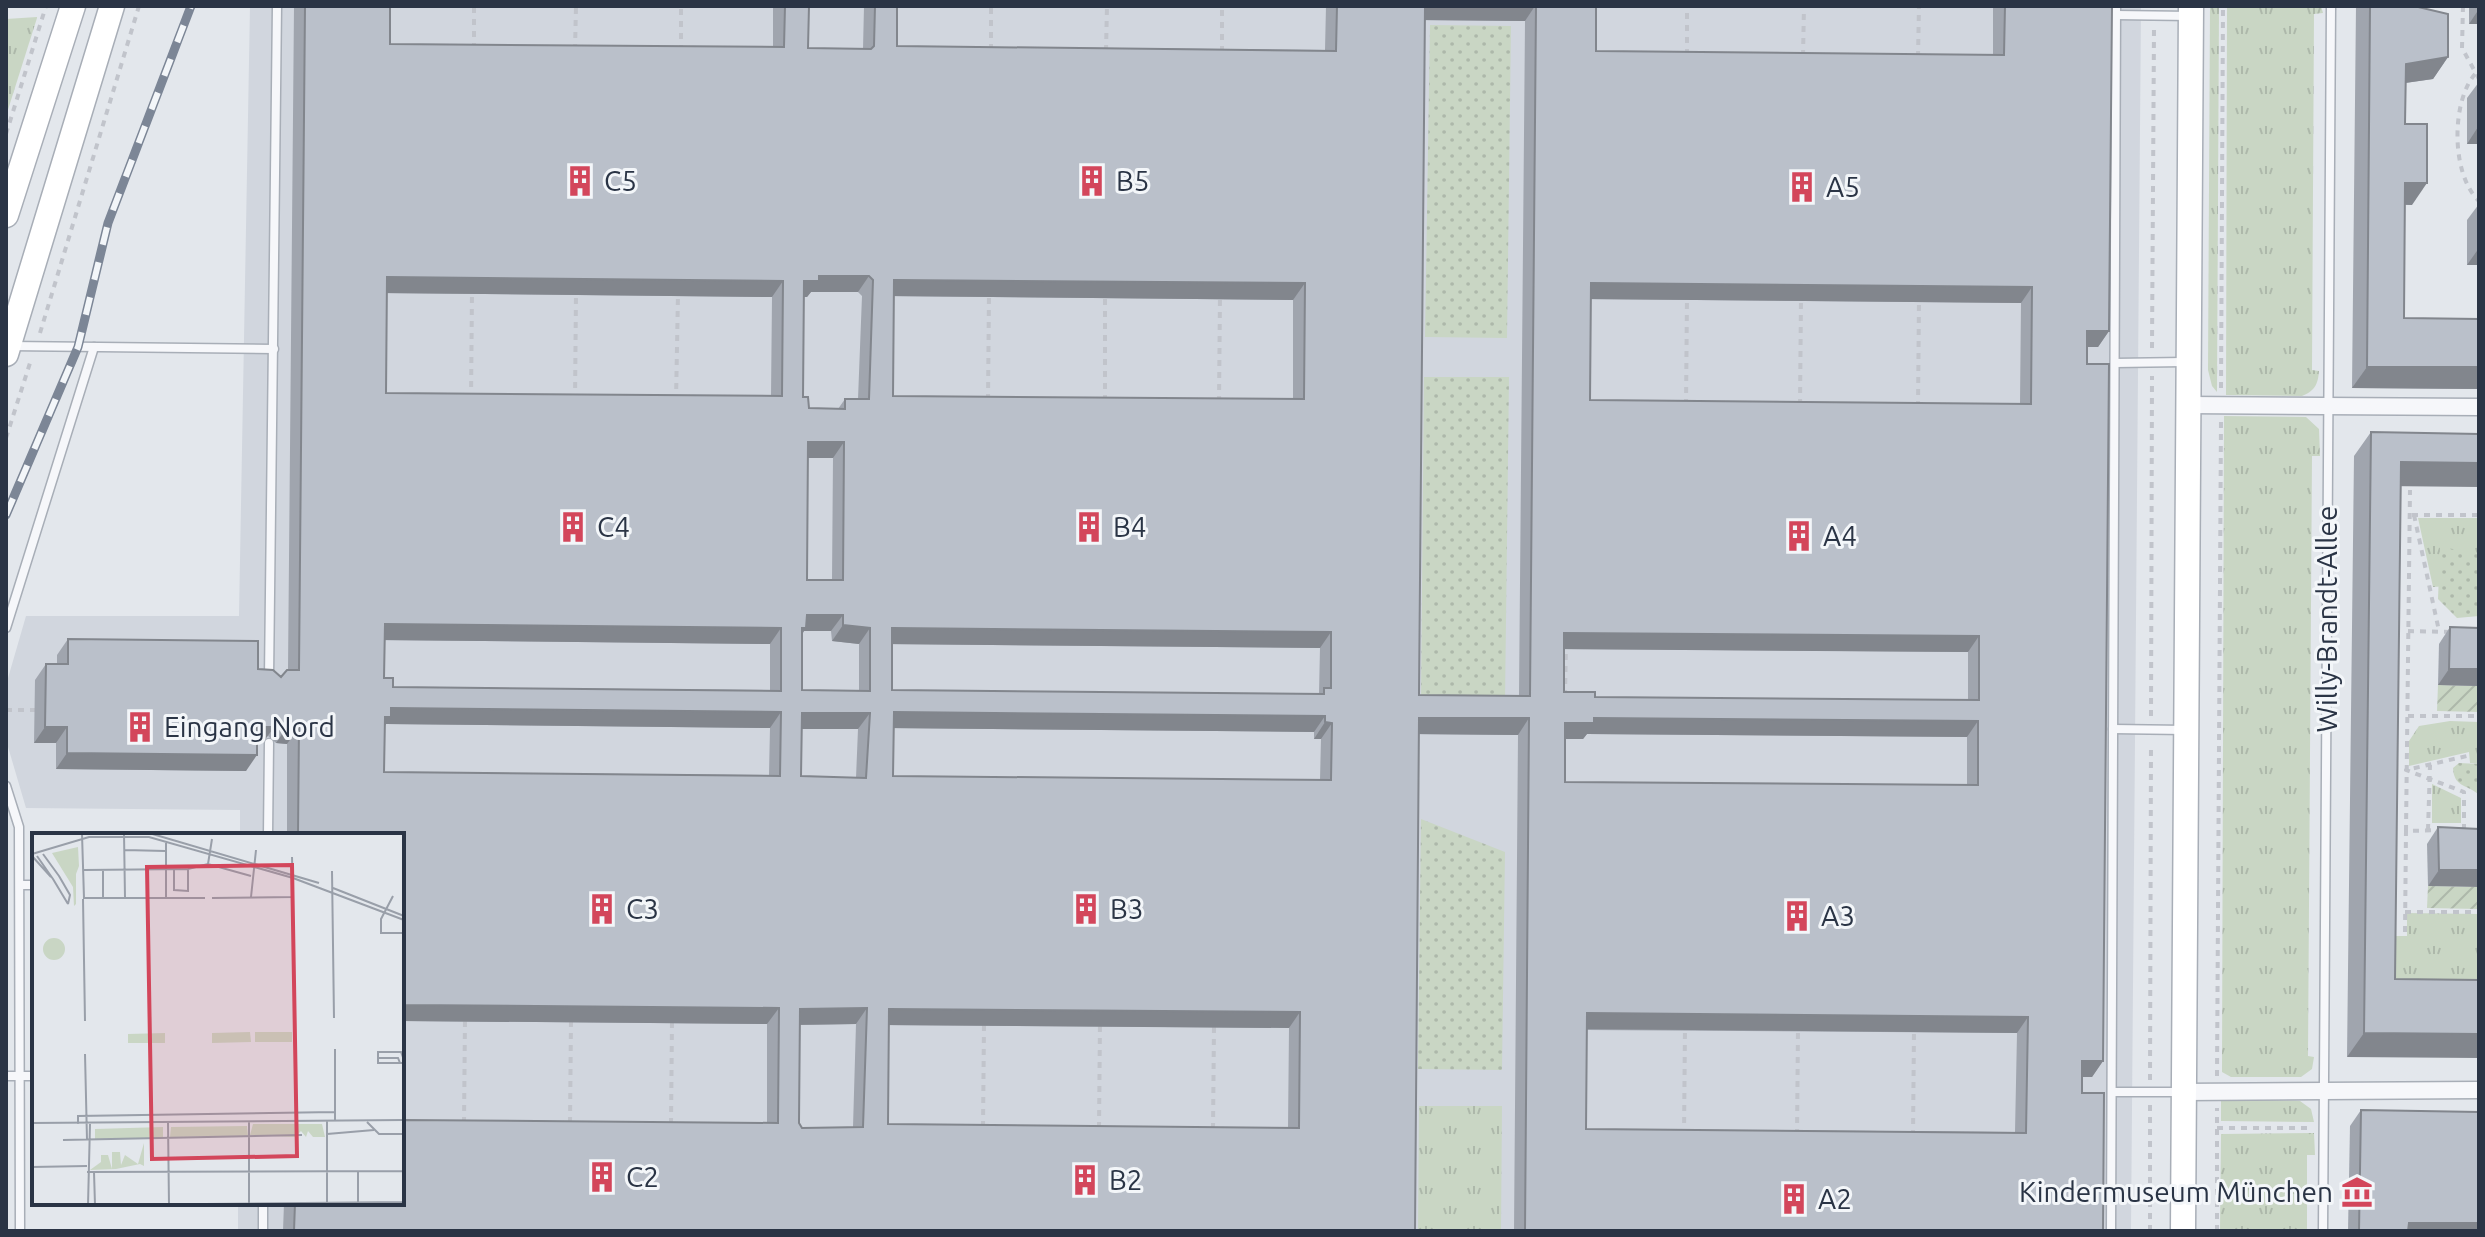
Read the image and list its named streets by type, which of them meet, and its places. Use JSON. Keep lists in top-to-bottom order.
{
  "streets": {
    "lane": ["Willy-Brandt-Allee"]
  },
  "places": {
    "building": [
      "C5",
      "B5",
      "A5",
      "C4",
      "B4",
      "A4",
      "Eingang Nord",
      "C3",
      "B3",
      "A3",
      "C2",
      "B2",
      "A2"
    ],
    "museum": ["Kindermuseum München"]
  }
}
